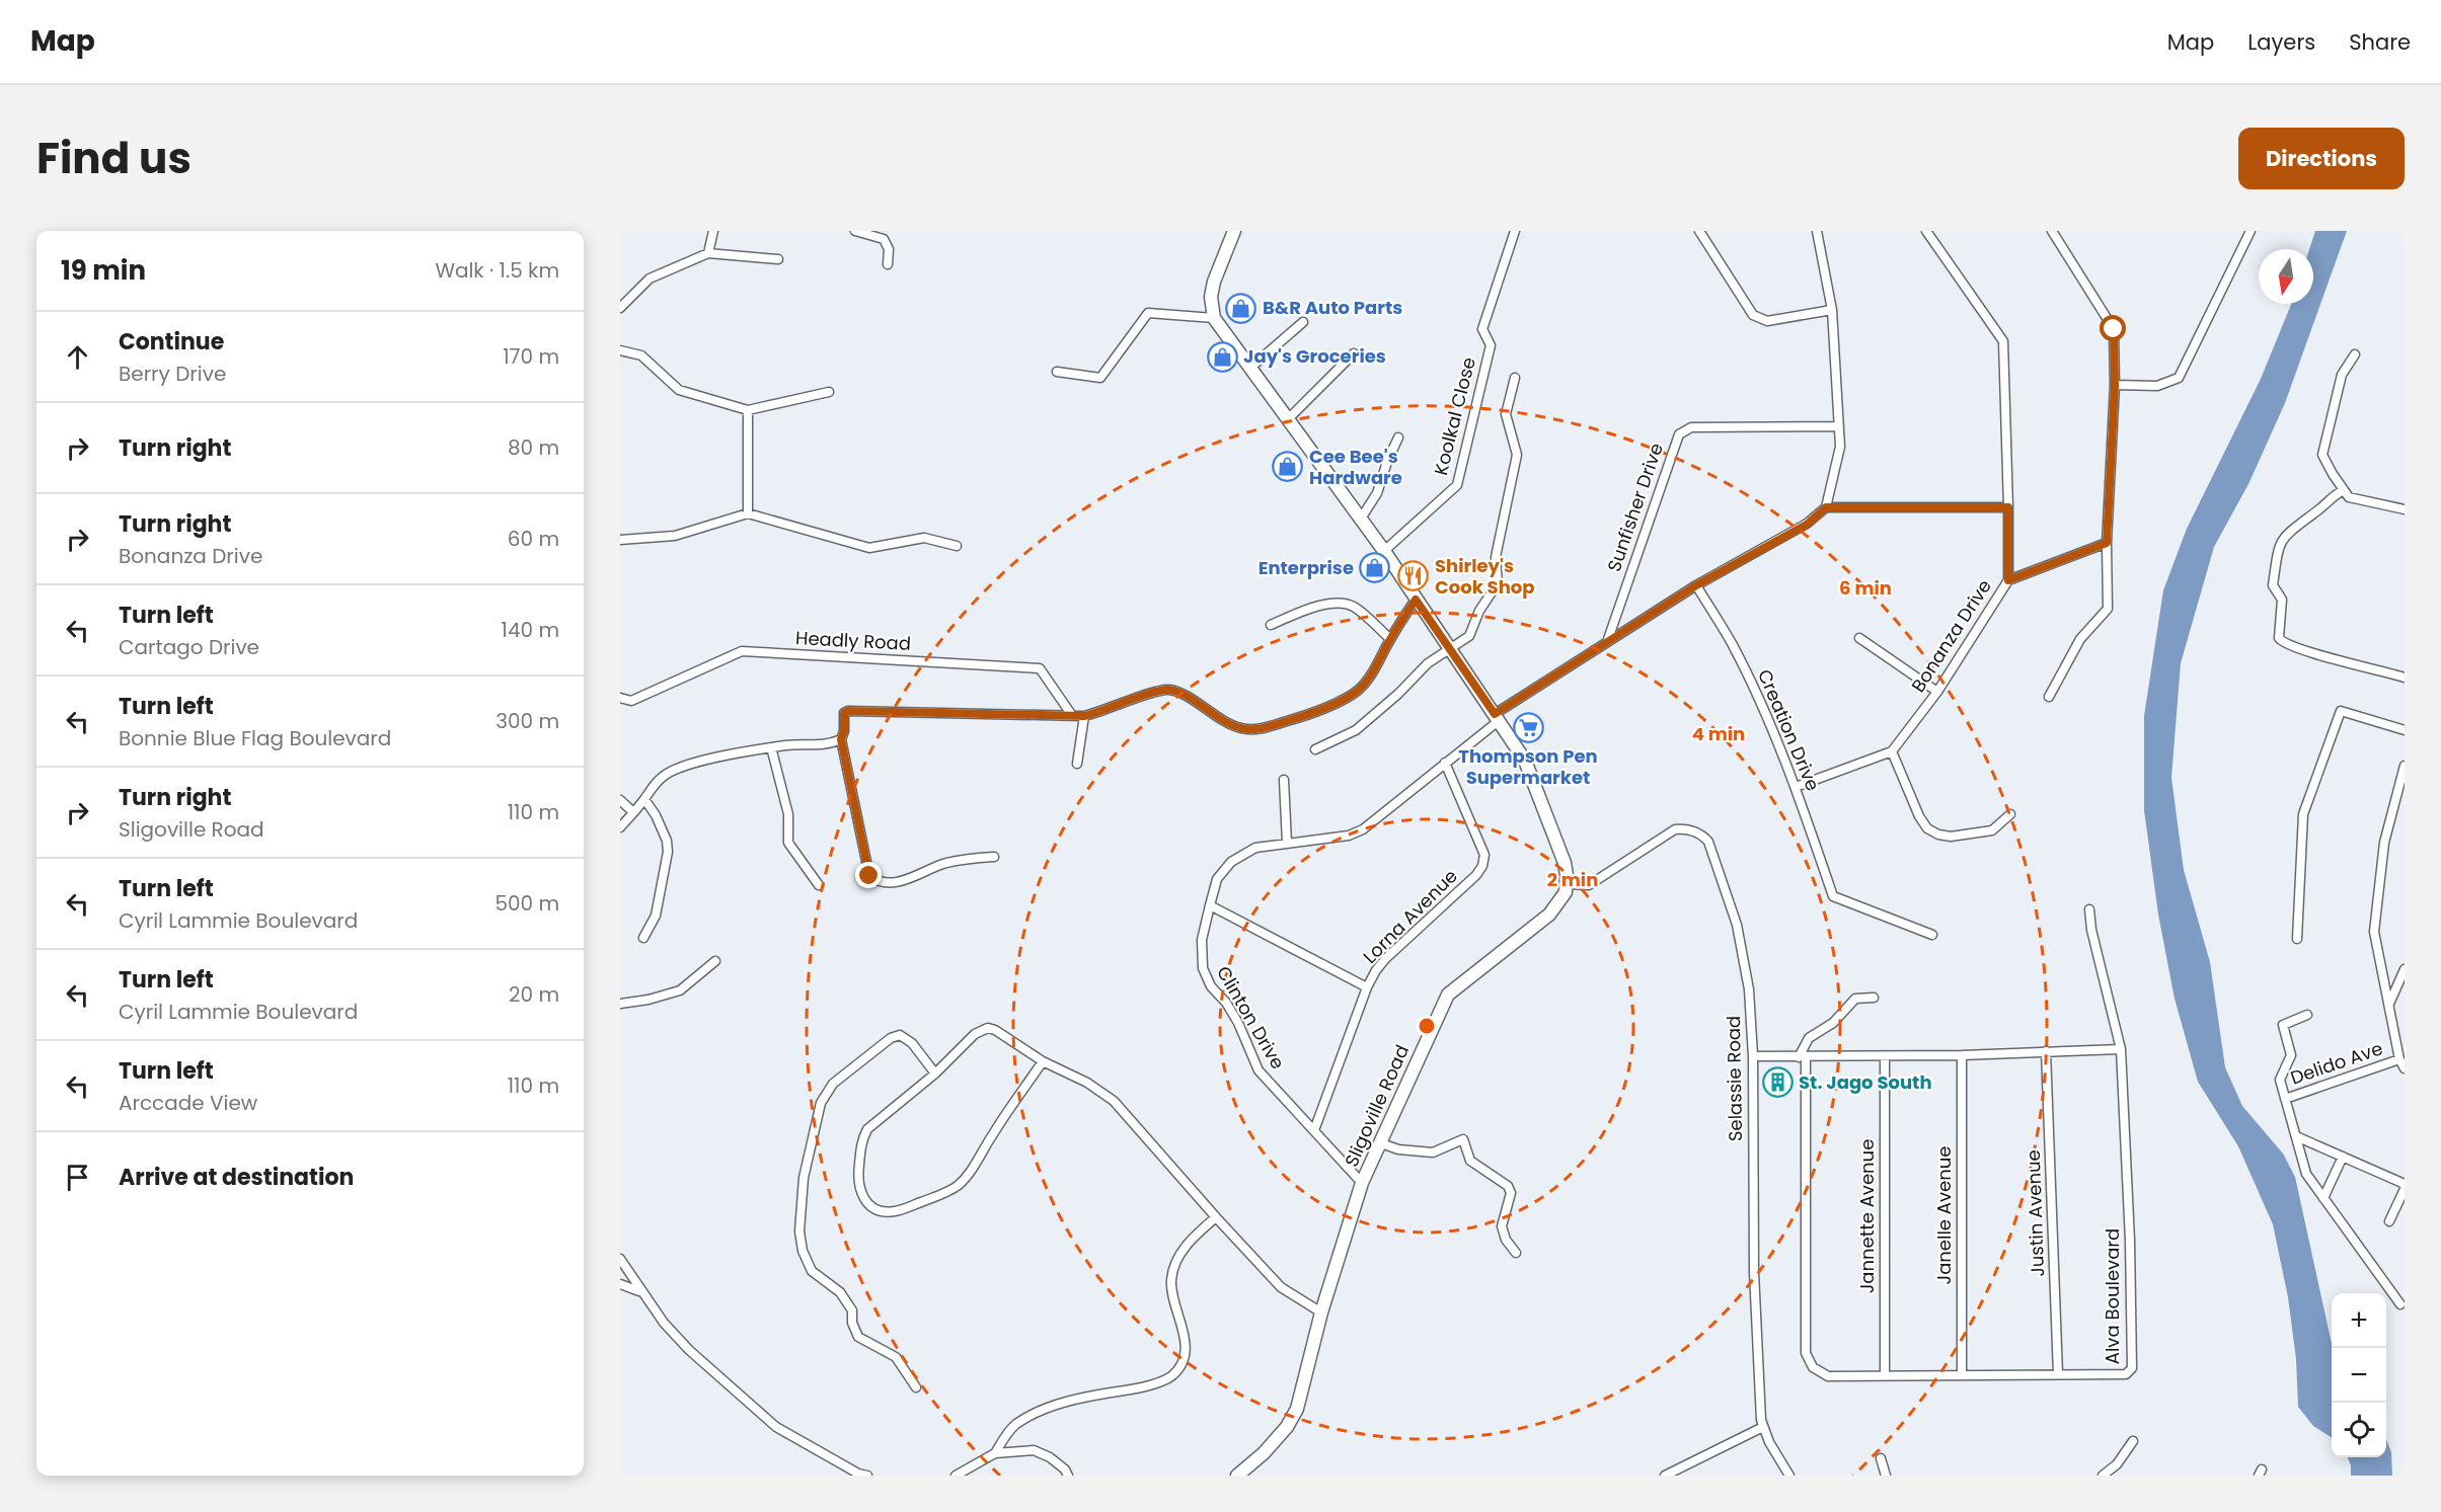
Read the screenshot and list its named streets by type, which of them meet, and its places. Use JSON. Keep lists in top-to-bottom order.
{
  "streets": {
    "street": [
      "Koolkal Close",
      "Sunfisher Drive",
      "Bonanza Drive",
      "Headly Road",
      "Creation Drive",
      "Lorna Avenue",
      "Clinton Drive",
      "Delido Ave",
      "Selassie Road",
      "Sligoville Road",
      "Justin Avenue",
      "Janelle Avenue",
      "Jannette Avenue",
      "Alva Boulevard"
    ]
  },
  "crossings": [
    ["Sunfisher Drive", "Clinton Drive"],
    ["Creation Drive", "Clinton Drive"],
    ["Lorna Avenue", "Clinton Drive"],
    ["Clinton Drive", "Sligoville Road"],
    ["Selassie Road", "Sligoville Road"],
    ["Justin Avenue", "Alva Boulevard"],
    ["Janelle Avenue", "Alva Boulevard"],
    ["Jannette Avenue", "Alva Boulevard"]
  ],
  "places": {
    "shop": [
      "B&R Auto Parts",
      "Jay's Groceries",
      "Cee Bee's Hardware",
      "Enterprise"
    ],
    "restaurant": ["Shirley's Cook Shop"],
    "supermarket": ["Thompson Pen Supermarket"],
    "building": ["St. Jago South"]
  },
  "north": "bottom",
  "page": {
    "header": "Map",
    "nav": ["Map", "Layers", "Share"],
    "title": "Find us",
    "buttons": "Directions",
    "heading": ["19 min", "Walk · 1.5 km"],
    "list": [
      ["Continue", "Berry Drive", "170 m"],
      ["Turn right", "80 m"],
      ["Turn right", "Bonanza Drive", "60 m"],
      ["Turn left", "Cartago Drive", "140 m"],
      ["Turn left", "Bonnie Blue Flag Boulevard", "300 m"],
      ["Turn right", "Sligoville Road", "110 m"],
      ["Turn left", "Cyril Lammie Boulevard", "500 m"],
      ["Turn left", "Cyril Lammie Boulevard", "20 m"],
      ["Turn left", "Arccade View", "110 m"],
      "Arrive at destination"
    ],
    "map_buttons": ["+", "−"]
  },
  "rings": ["6 min", "4 min", "2 min"]
}
